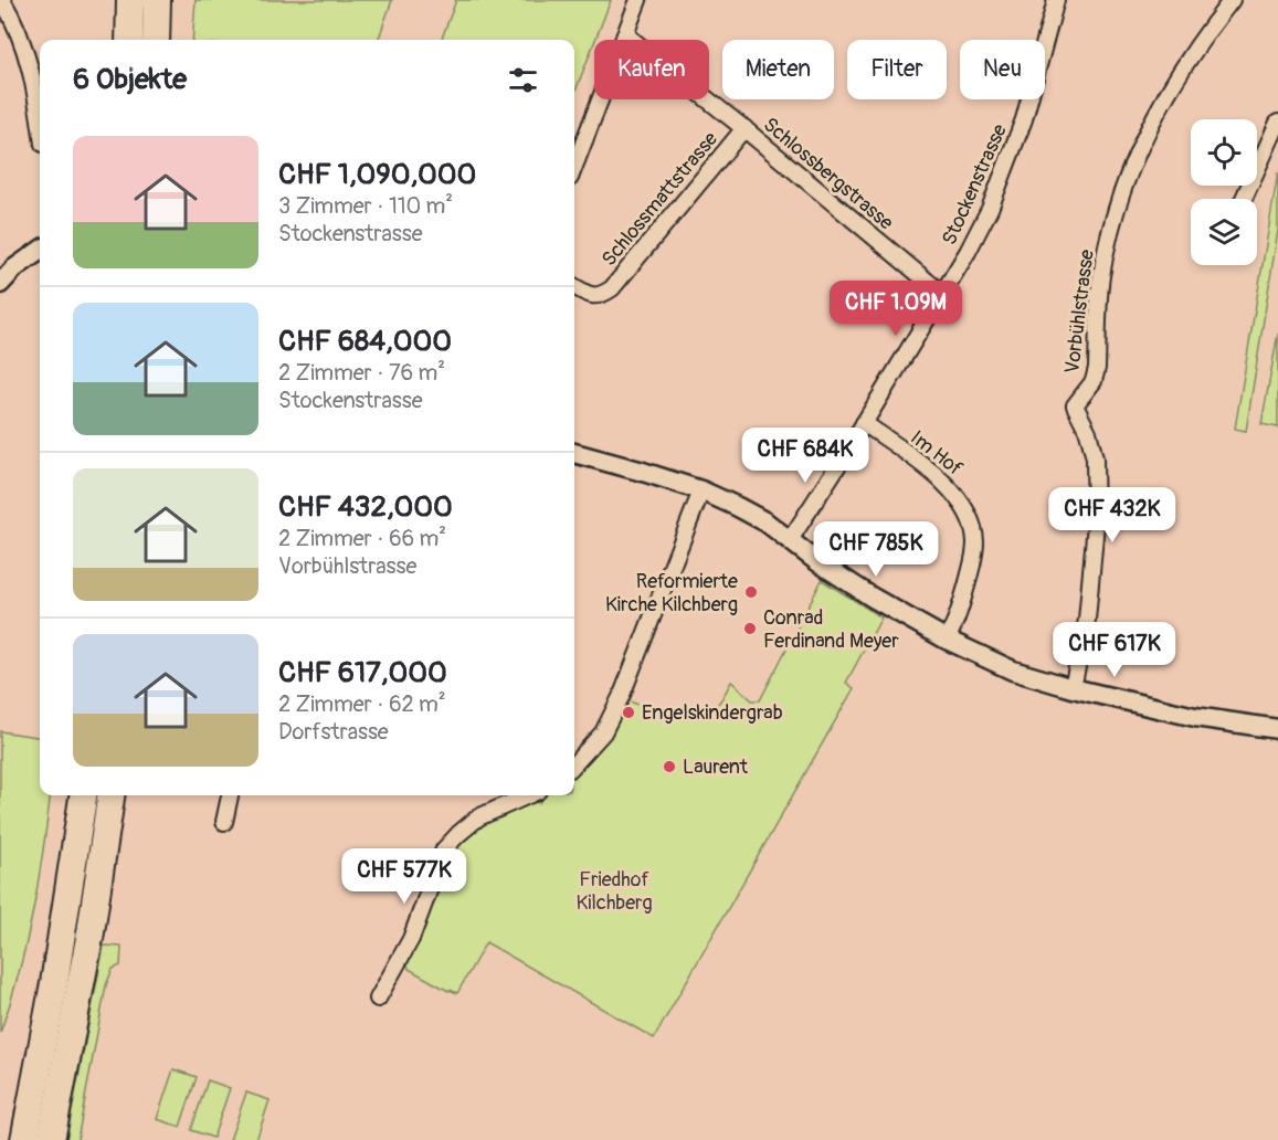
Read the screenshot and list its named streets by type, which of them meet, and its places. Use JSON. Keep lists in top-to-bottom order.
{
  "streets": {
    "street": [
      "Schlossbergstrasse",
      "Stockenstrasse",
      "Schlossmattstrasse",
      "Vorbühlstrasse",
      "Im Hof"
    ]
  },
  "crossings": [
    ["Schlossbergstrasse", "Stockenstrasse"],
    ["Schlossbergstrasse", "Schlossmattstrasse"],
    ["Stockenstrasse", "Im Hof"]
  ],
  "parks": ["Friedhof Kilchberg"],
  "places": [
    "Reformierte Kirche Kilchberg",
    "Conrad Ferdinand Meyer",
    "Engelskindergrab",
    "Laurent"
  ],
  "page": {
    "chip": [
      "Kaufen",
      "Mieten",
      "Filter",
      "Neu"
    ],
    "heading": "6 Objekte",
    "list": [
      {
        "name": "CHF 1,090,000",
        "note": "3 Zimmer · 110 m² · Stockenstrasse"
      },
      {
        "name": "CHF 684,000",
        "note": "2 Zimmer · 76 m² · Stockenstrasse"
      },
      {
        "name": "CHF 432,000",
        "note": "2 Zimmer · 66 m² · Vorbühlstrasse"
      },
      {
        "name": "CHF 617,000",
        "note": "2 Zimmer · 62 m² · Dorfstrasse"
      }
    ],
    "price": [
      "CHF 1.09M",
      "CHF 684K",
      "CHF 432K",
      "CHF 785K",
      "CHF 617K",
      "CHF 577K"
    ]
  }
}
